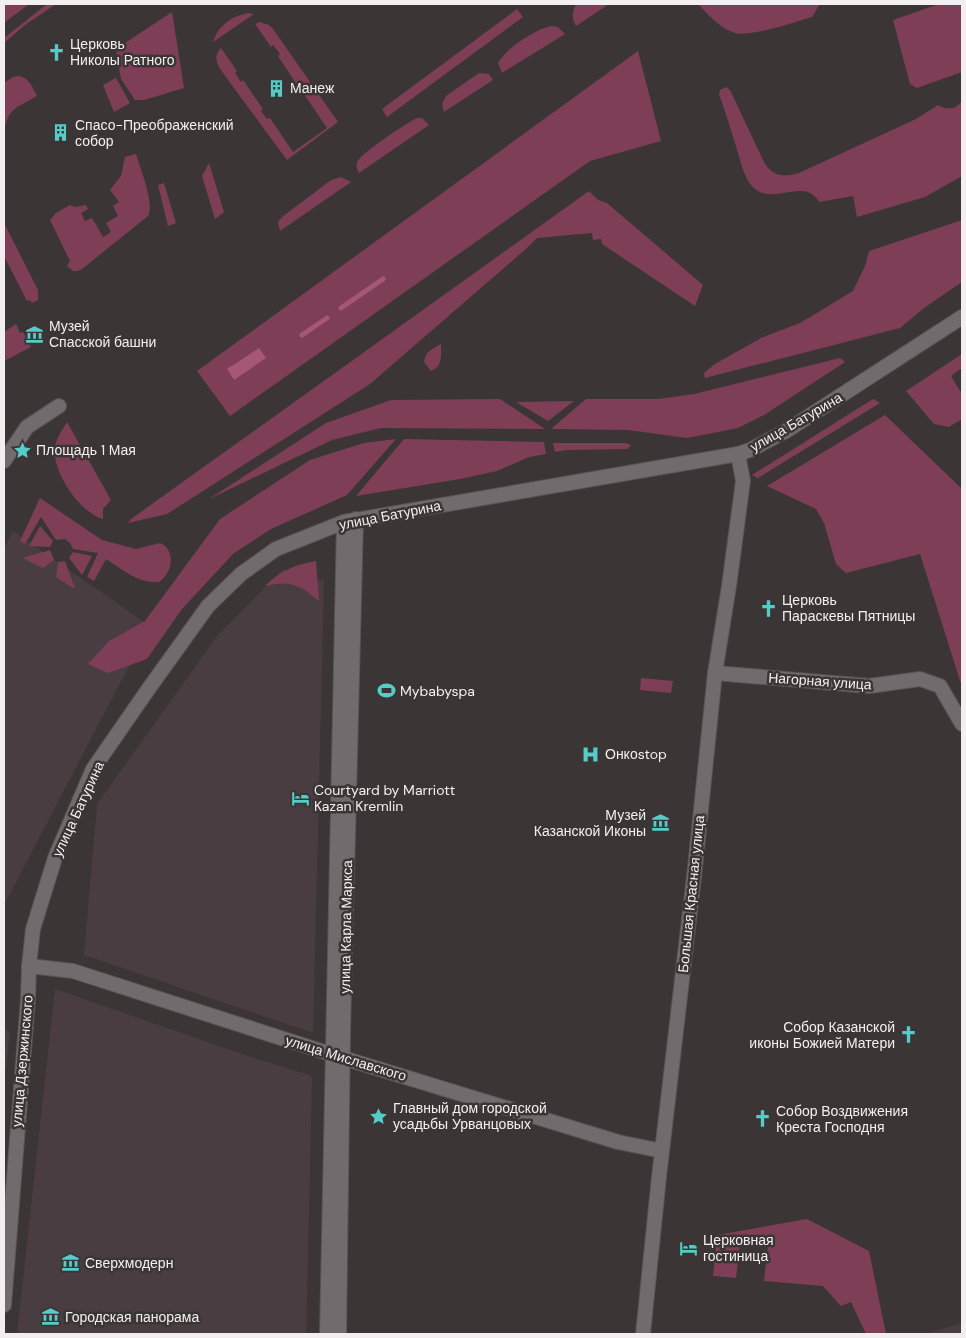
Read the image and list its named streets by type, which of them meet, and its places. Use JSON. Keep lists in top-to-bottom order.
{
  "streets": {
    "main road": [
      "улица Батурина",
      "Нагорная улица",
      "Большая Красная улица",
      "улица Карла Маркса",
      "улица Миславского",
      "улица Дзержинского"
    ]
  },
  "crossings": [
    ["улица Батурина", "Большая Красная улица"],
    ["улица Батурина", "улица Карла Маркса"],
    ["улица Батурина", "улица Миславского"],
    ["улица Батурина", "улица Дзержинского"],
    ["Нагорная улица", "Большая Красная улица"],
    ["Большая Красная улица", "улица Миславского"],
    ["улица Карла Маркса", "улица Миславского"],
    ["улица Миславского", "улица Дзержинского"]
  ],
  "places": {
    "church": [
      "Церковь Николы Ратного",
      "Церковь Параскевы Пятницы",
      "Собор Казанской иконы Божией Матери",
      "Собор Воздвижения Креста Господня"
    ],
    "building": ["Манеж", "Спасо-Преображенский собор"],
    "museum": [
      "Музей Спасской башни",
      "Музей Казанской Иконы",
      "Сверхмодерн",
      "Городская панорама"
    ],
    "place": ["Площадь 1 Мая", "Главный дом городской усадьбы Урванцовых"],
    "sports": ["Mybabyspa"],
    "hospital": ["Онкоstop"],
    "hotel": ["Courtyard by Marriott Kazan Kremlin", "Церковная гостиница"]
  }
}
